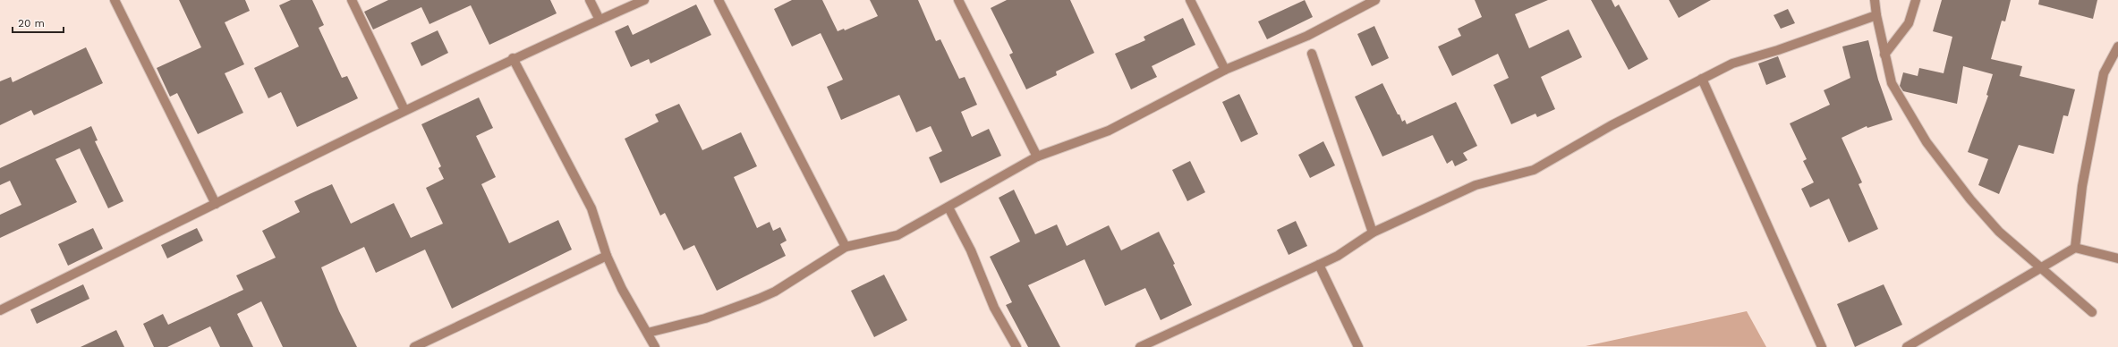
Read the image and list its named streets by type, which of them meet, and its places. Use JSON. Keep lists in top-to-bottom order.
{
  "scale_bar": "20 m"
}
